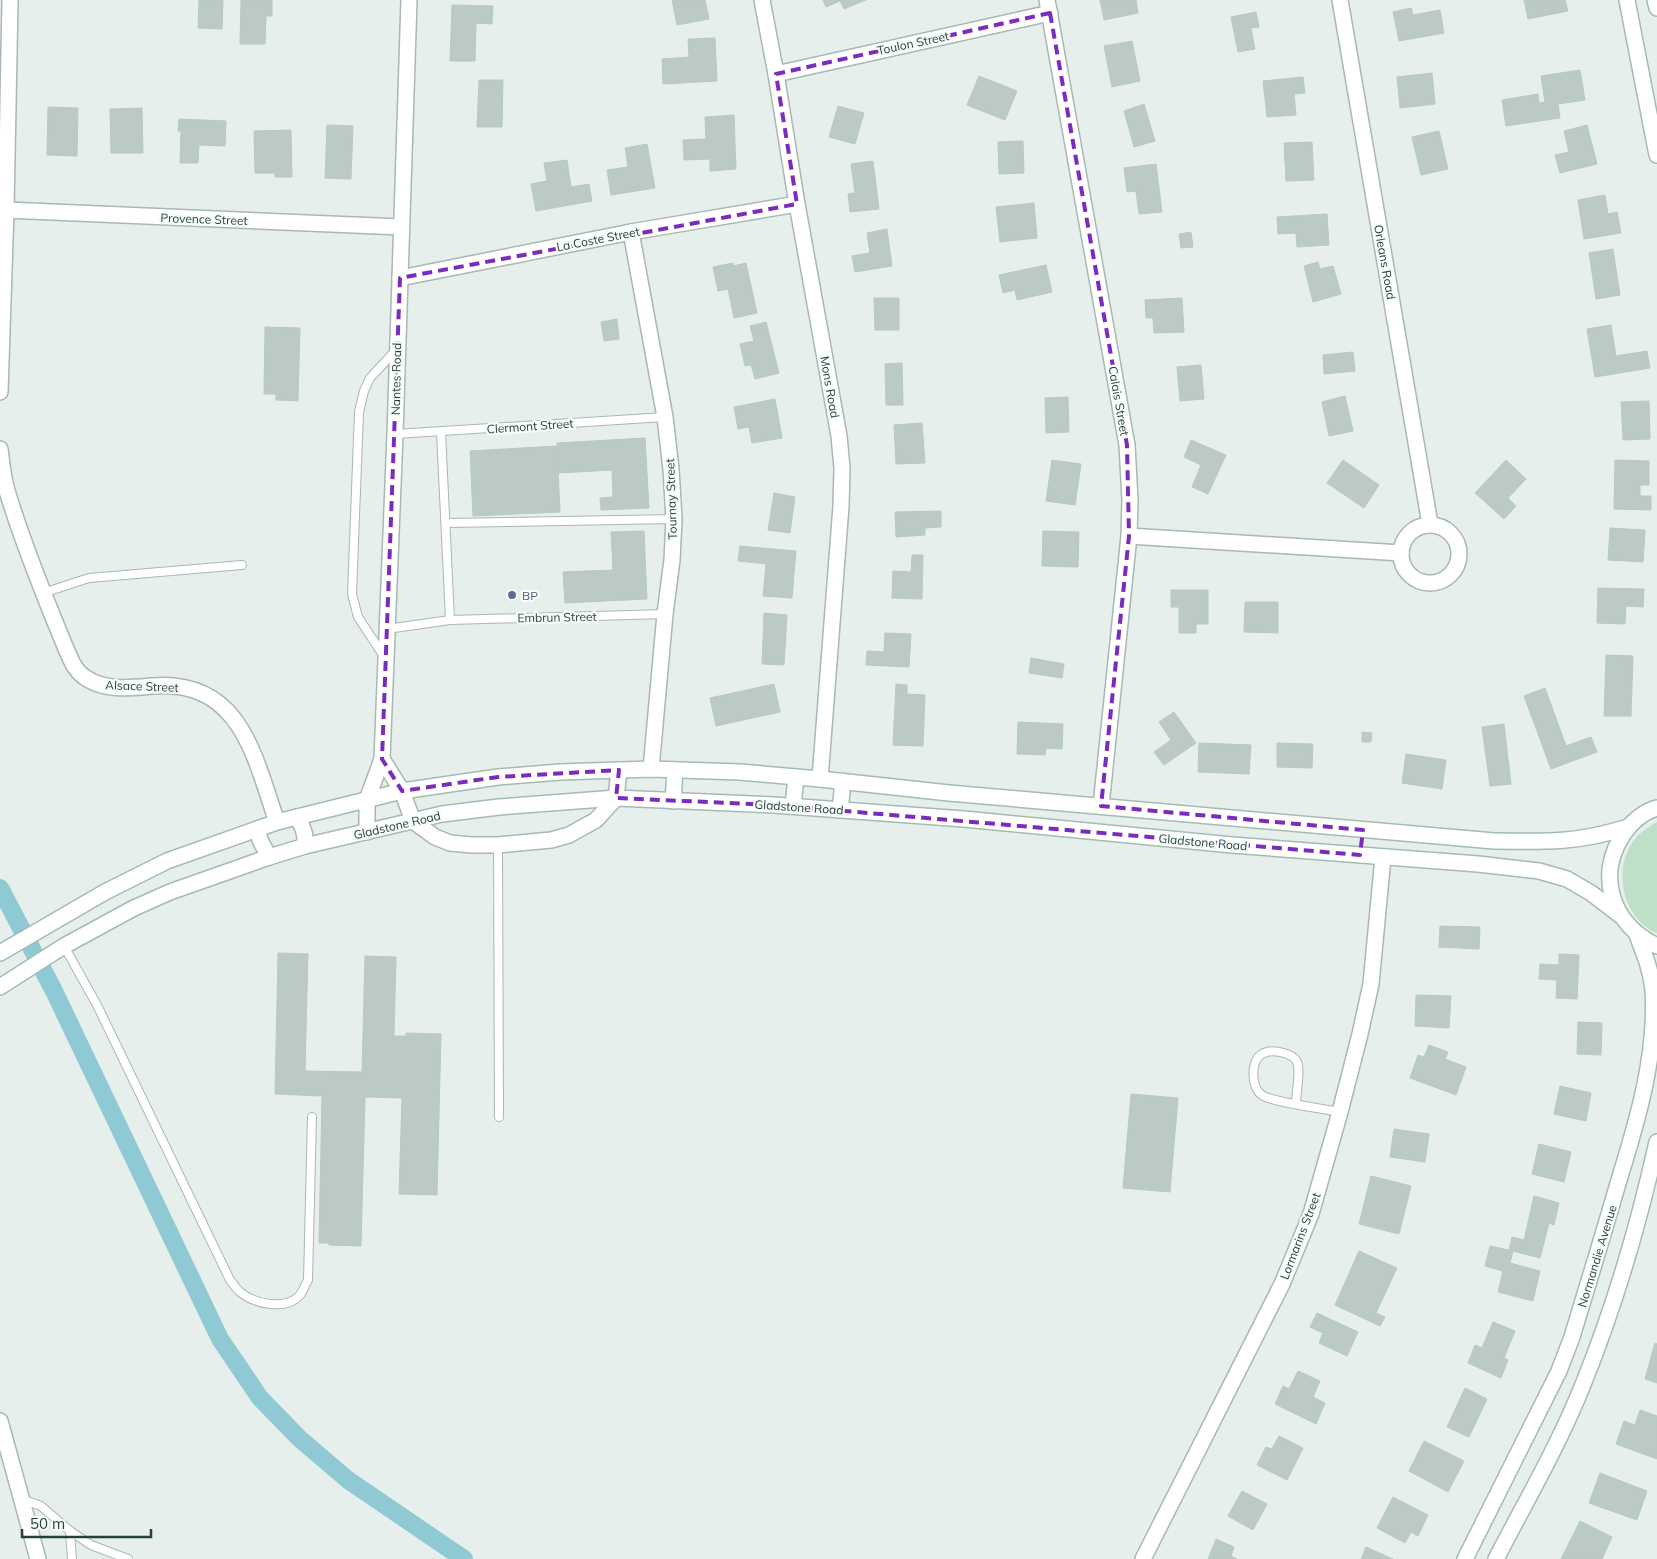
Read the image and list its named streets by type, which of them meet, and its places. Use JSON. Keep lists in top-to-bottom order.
{
  "streets": {
    "street": [
      "Toulon Street",
      "Provence Street",
      "La Coste Street",
      "Orleans Road",
      "Nantes Road",
      "Mons Road",
      "Calais Street",
      "Tournay Street",
      "Alsace Street",
      "Gladstone Road",
      "Lormarins Street",
      "Normandie Avenue"
    ],
    "lane": ["Clermont Street", "Embrun Street"]
  },
  "crossings": [
    ["Toulon Street", "Mons Road"],
    ["Toulon Street", "Calais Street"],
    ["Provence Street", "Nantes Road"],
    ["La Coste Street", "Nantes Road"],
    ["La Coste Street", "Mons Road"],
    ["La Coste Street", "Tournay Street"],
    ["Nantes Road", "Clermont Street"],
    ["Nantes Road", "Embrun Street"],
    ["Nantes Road", "Gladstone Road"],
    ["Clermont Street", "Tournay Street"],
    ["Tournay Street", "Embrun Street"],
    ["Gladstone Road", "Lormarins Street"]
  ],
  "places": ["BP"],
  "scale_bar": "50 m"
}
